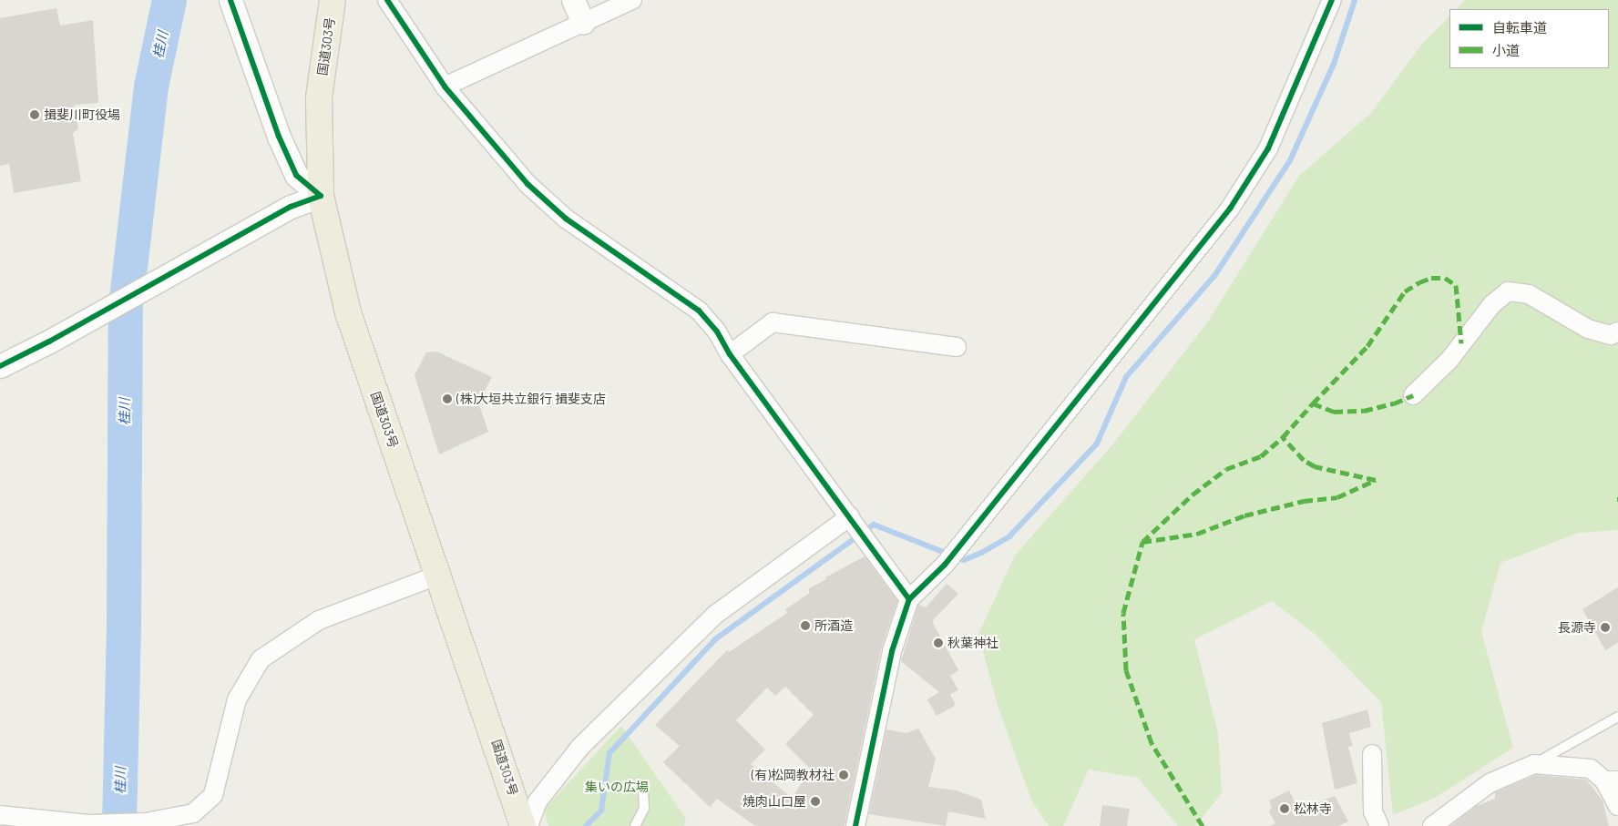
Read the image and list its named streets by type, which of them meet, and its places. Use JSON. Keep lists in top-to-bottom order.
{
  "streets": {
    "highway": ["国道303号"]
  },
  "water": ["桂川"],
  "parks": ["集いの広場"],
  "places": [
    "揖斐川町役場",
    "(株)大垣共立銀行 揖斐支店",
    "所酒造",
    "長源寺",
    "秋葉神社",
    "(有)松岡教材社",
    "焼肉山口屋",
    "松林寺"
  ],
  "legend": ["自転車道", "小道"]
}
